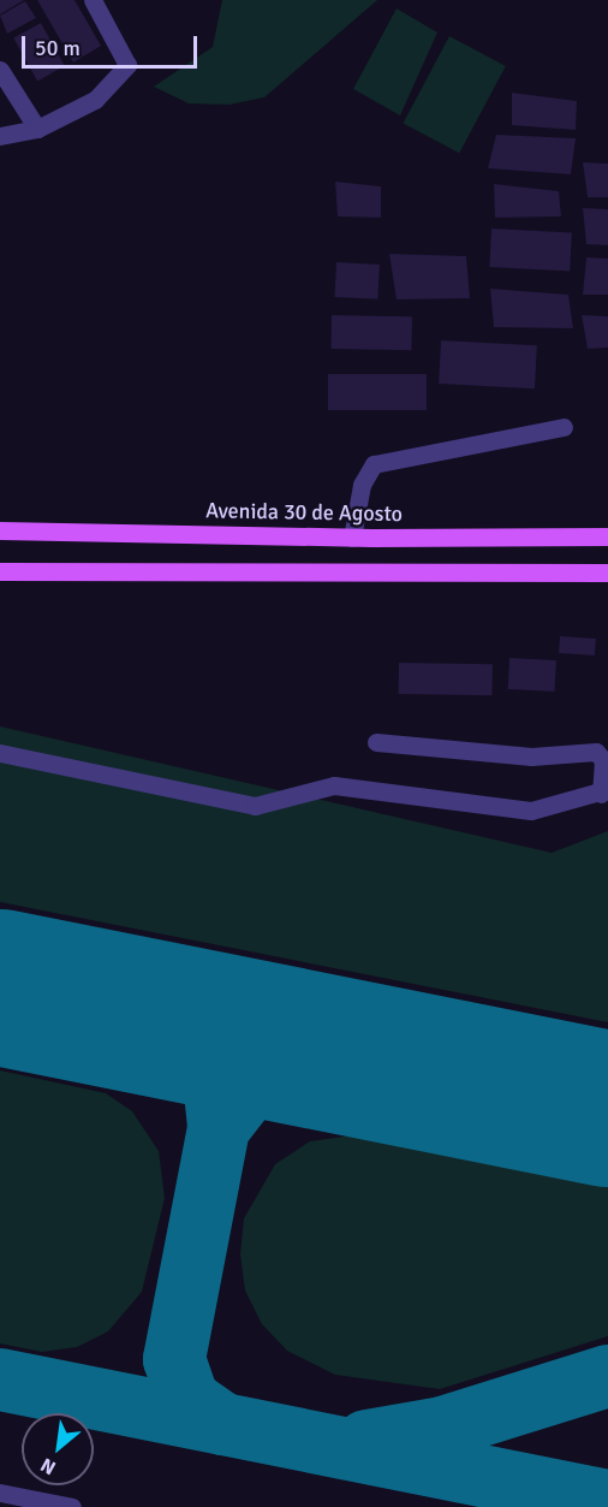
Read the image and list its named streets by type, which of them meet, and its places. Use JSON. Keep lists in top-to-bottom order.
{
  "streets": {
    "main road": ["Avenida 30 de Agosto"]
  },
  "scale_bar": "50 m",
  "north": "bottom left"
}
